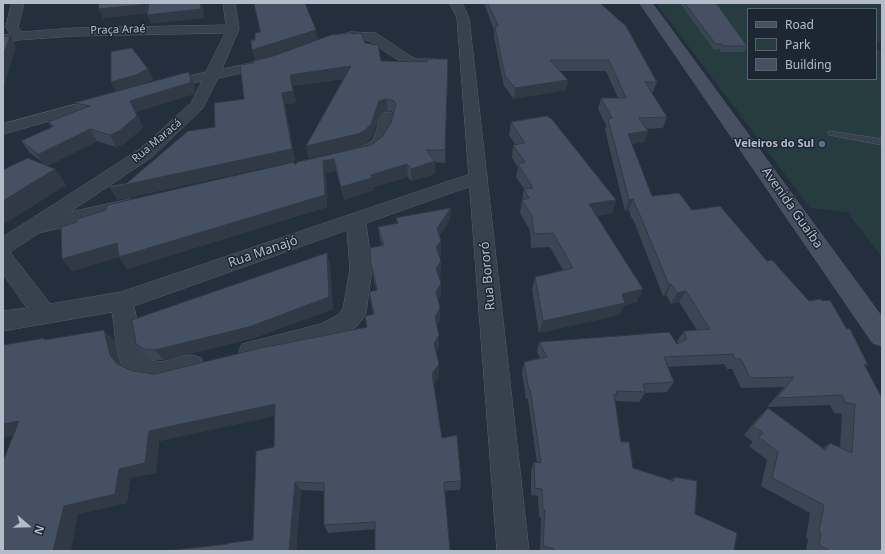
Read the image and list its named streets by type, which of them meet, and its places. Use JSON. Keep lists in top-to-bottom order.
{
  "streets": {
    "main road": ["Avenida Guaíba"],
    "street": [
      "Praça Araé",
      "Rua Maracá",
      "Rua Manajó",
      "Rua Bororó"
    ]
  },
  "crossings": [
    ["Praça Araé", "Rua Maracá"],
    ["Rua Manajó", "Rua Bororó"]
  ],
  "places": ["Veleiros do Sul"],
  "legend": ["Road", "Park", "Building"],
  "north": "right"
}
